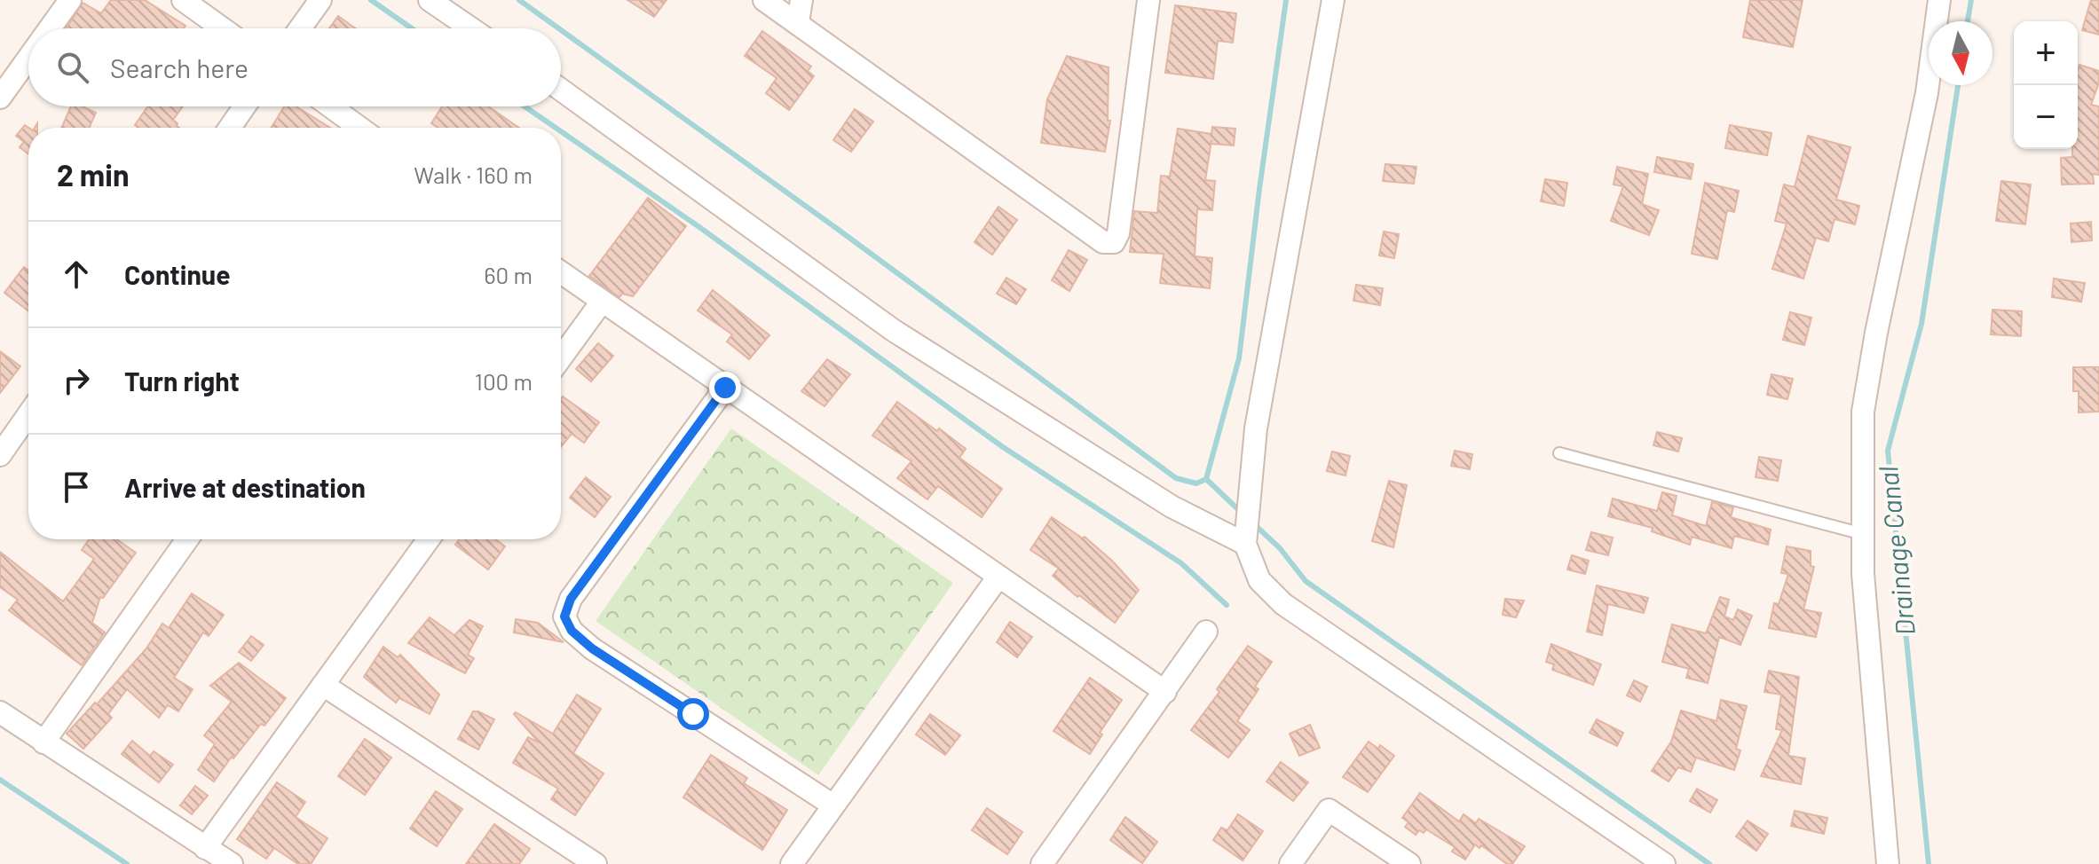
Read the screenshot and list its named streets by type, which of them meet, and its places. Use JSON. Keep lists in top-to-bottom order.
{
  "water": ["Drainage Canal"],
  "north": "bottom",
  "page": {
    "map_buttons": ["+", "−"],
    "search": "Search here",
    "heading": ["2 min", "Walk · 160 m"],
    "list": [
      ["Continue", "60 m"],
      ["Turn right", "100 m"],
      "Arrive at destination"
    ]
  }
}
